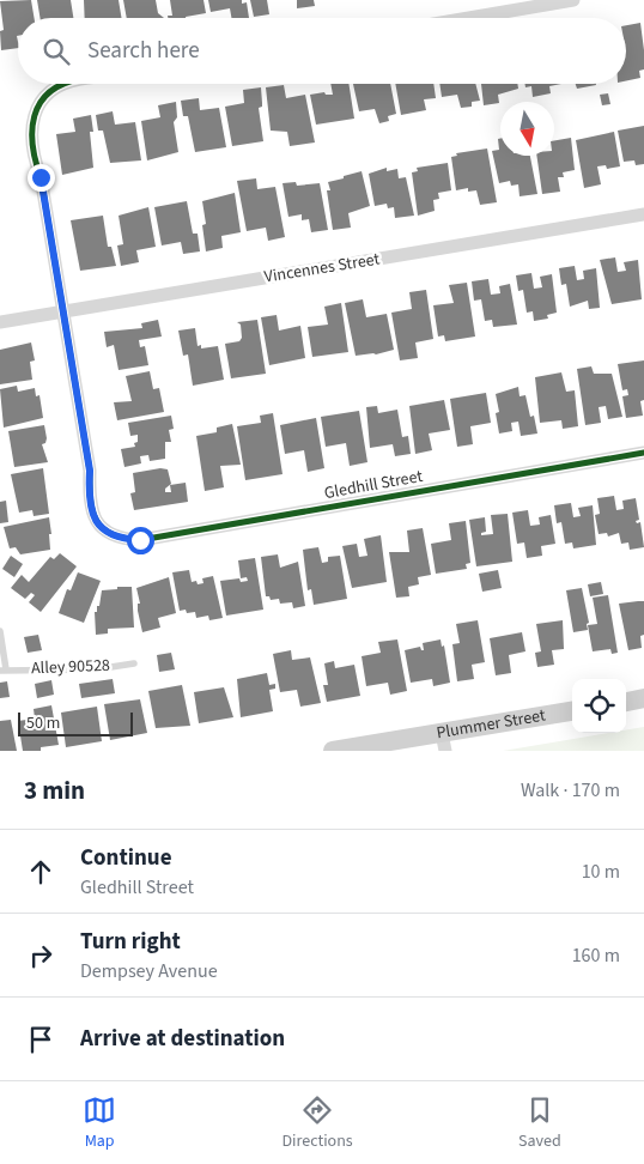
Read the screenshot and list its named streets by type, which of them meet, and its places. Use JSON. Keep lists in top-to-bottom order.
{
  "streets": {
    "main road": ["Plummer Street"],
    "street": ["Vincennes Street", "Gledhill Street"],
    "lane": ["Alley 90528"]
  },
  "crossings": [
    ["Vincennes Street", "Gledhill Street"]
  ],
  "scale_bar": "50 m",
  "north": "bottom",
  "page": {
    "search": "Search here",
    "scale": "50 m",
    "heading": ["3 min", "Walk · 170 m"],
    "list": [
      ["Continue", "Gledhill Street", "10 m"],
      ["Turn right", "Dempsey Avenue", "160 m"],
      "Arrive at destination"
    ],
    "nav": ["Map", "Directions", "Saved"]
  }
}
